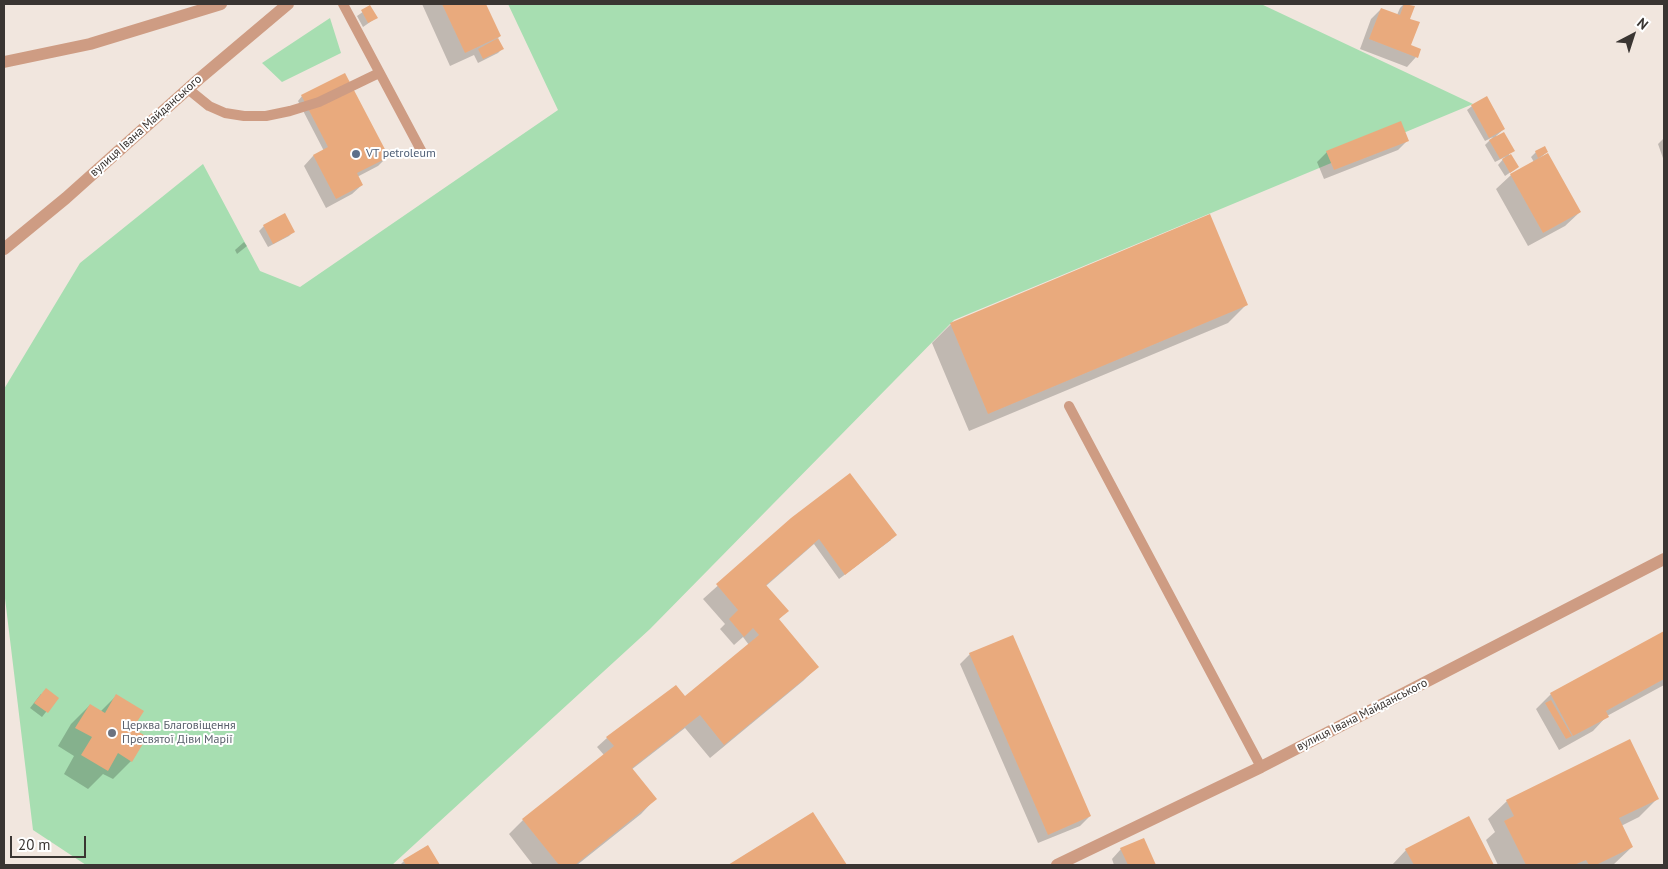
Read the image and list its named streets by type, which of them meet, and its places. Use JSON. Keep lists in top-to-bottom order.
{
  "streets": {
    "street": ["вулиця Івана Майданського"]
  },
  "places": ["VT petroleum", "Церква Благовіщення Пресвятої Діви Марії"],
  "scale_bar": "20 m",
  "north": "top right"
}
